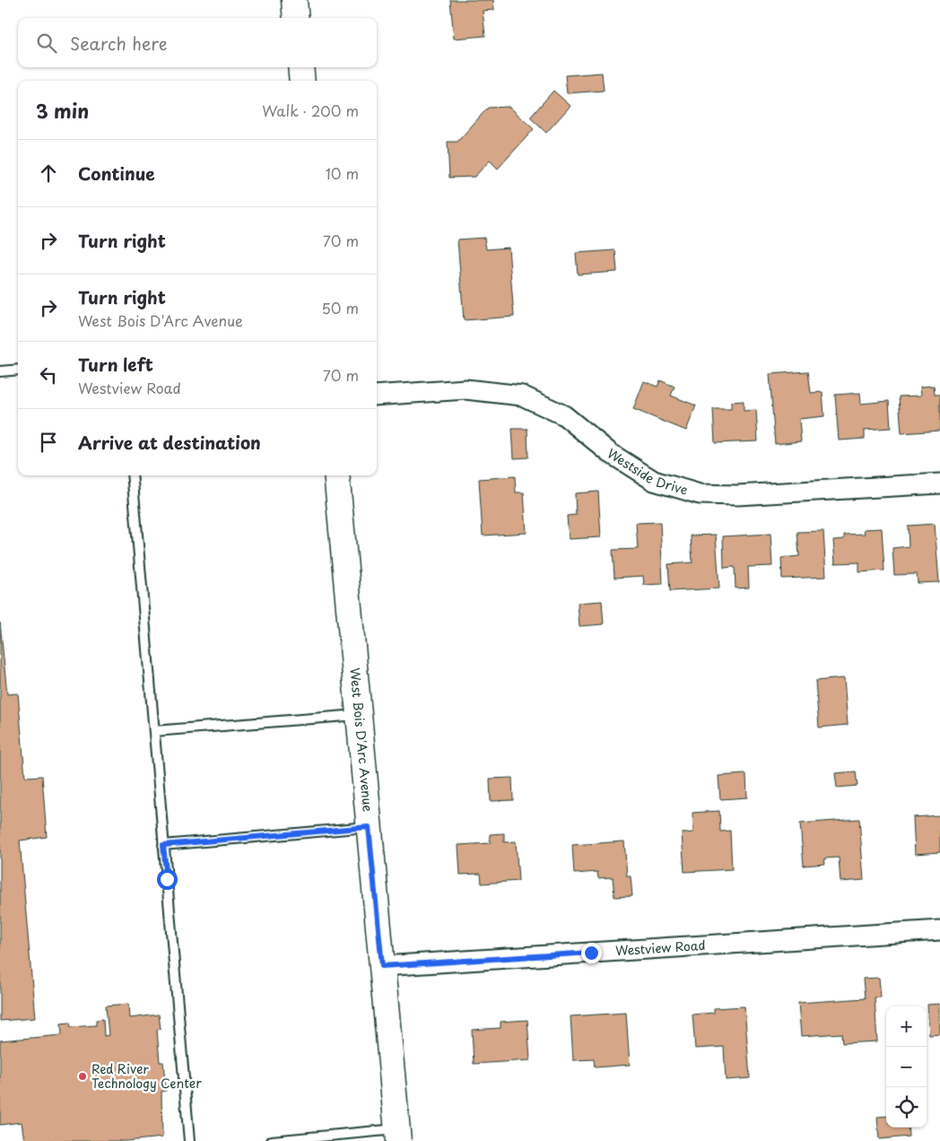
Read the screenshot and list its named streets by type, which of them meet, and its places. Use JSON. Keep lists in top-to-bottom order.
{
  "streets": {
    "street": ["Westside Drive", "West Bois D'Arc Avenue", "Westview Road"]
  },
  "crossings": [
    ["West Bois D'Arc Avenue", "Westview Road"]
  ],
  "places": ["Red River Technology Center"],
  "page": {
    "search": "Search here",
    "heading": ["3 min", "Walk · 200 m"],
    "list": [
      ["Continue", "10 m"],
      ["Turn right", "70 m"],
      ["Turn right", "West Bois D'Arc Avenue", "50 m"],
      ["Turn left", "Westview Road", "70 m"],
      "Arrive at destination"
    ],
    "map_buttons": ["+", "−"]
  }
}
